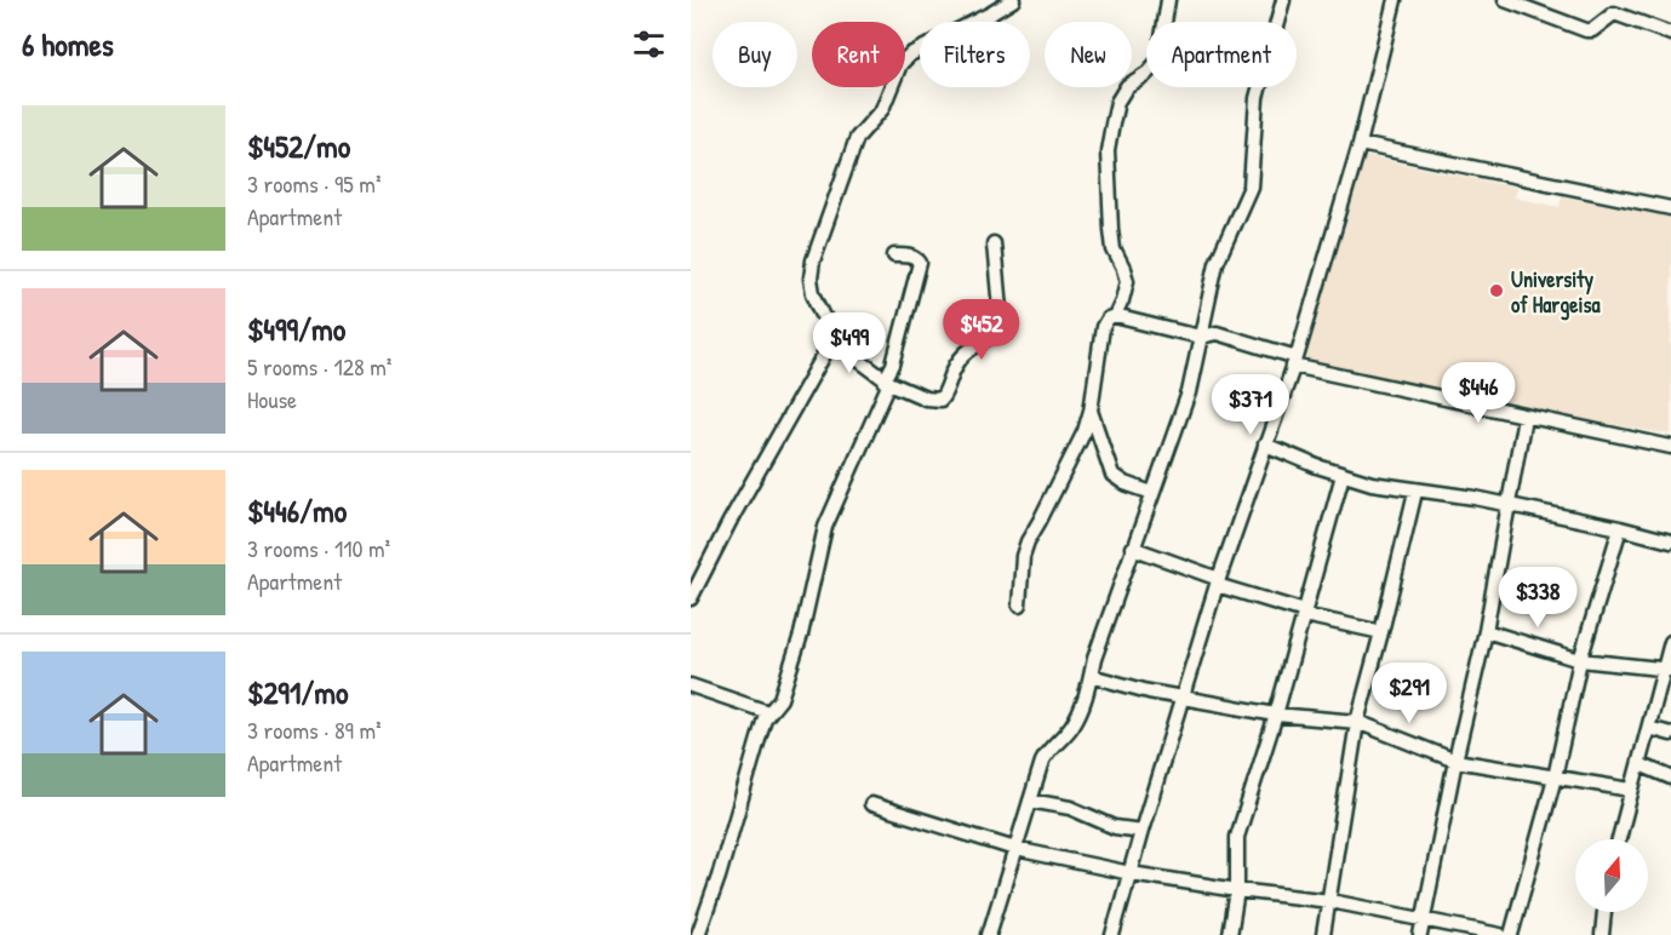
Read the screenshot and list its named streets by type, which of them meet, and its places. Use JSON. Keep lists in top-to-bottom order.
{
  "places": ["University of Hargeisa"],
  "north": "top",
  "page": {
    "heading": "6 homes",
    "chip": [
      "Buy",
      "Rent",
      "Filters",
      "New",
      "Apartment"
    ],
    "list": [
      {
        "name": "$452/mo",
        "note": "3 rooms · 95 m² · Apartment"
      },
      {
        "name": "$499/mo",
        "note": "5 rooms · 128 m² · House"
      },
      {
        "name": "$446/mo",
        "note": "3 rooms · 110 m² · Apartment"
      },
      {
        "name": "$291/mo",
        "note": "3 rooms · 89 m² · Apartment"
      }
    ],
    "price": [
      "$452",
      "$499",
      "$446",
      "$371",
      "$338",
      "$291"
    ]
  }
}
